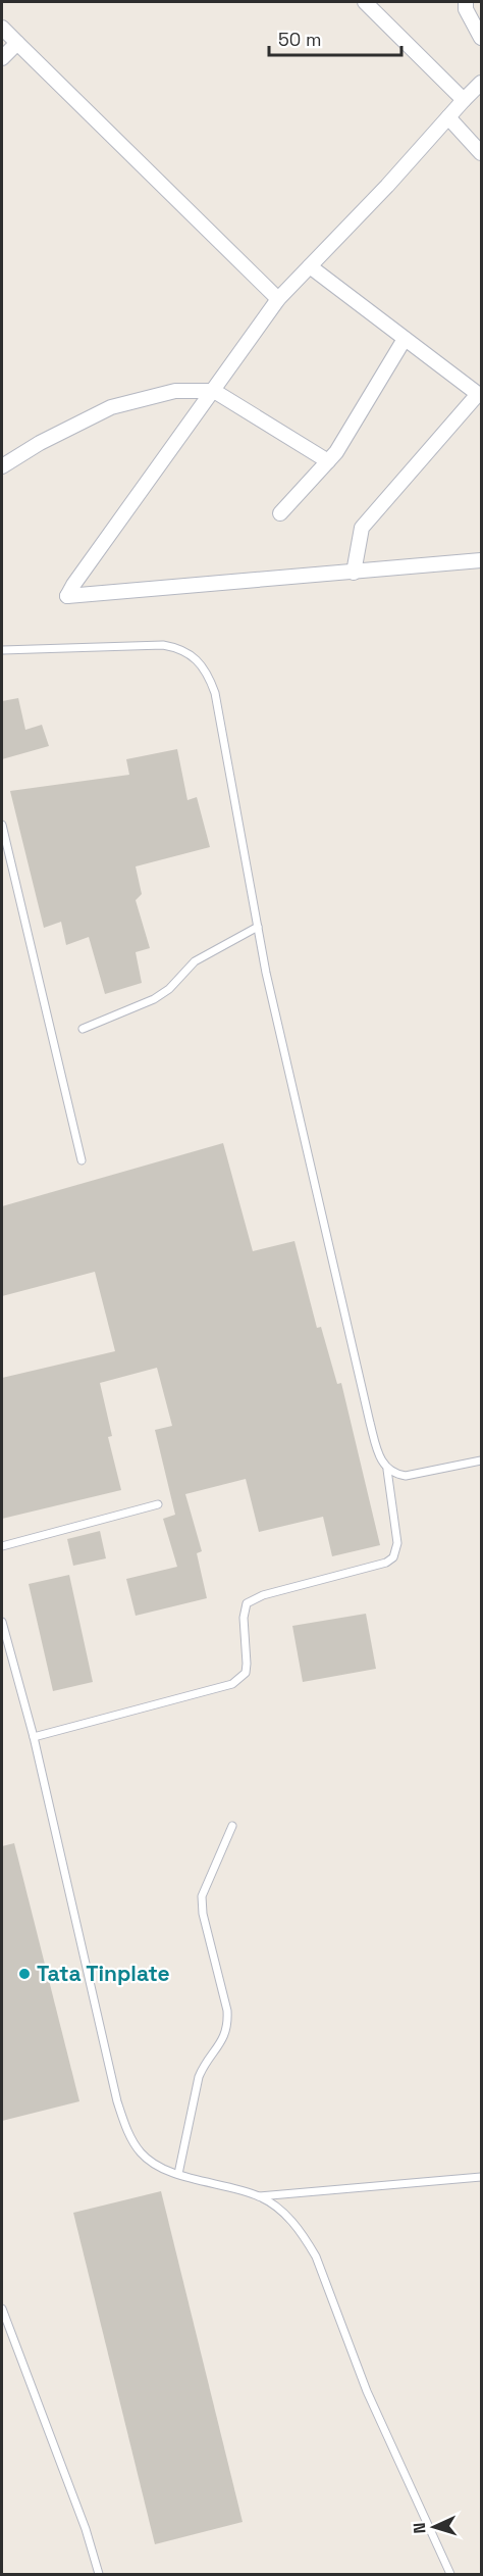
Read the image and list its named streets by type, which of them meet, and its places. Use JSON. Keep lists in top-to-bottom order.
{
  "places": ["Tata Tinplate"],
  "scale_bar": "50 m",
  "north": "left"
}
